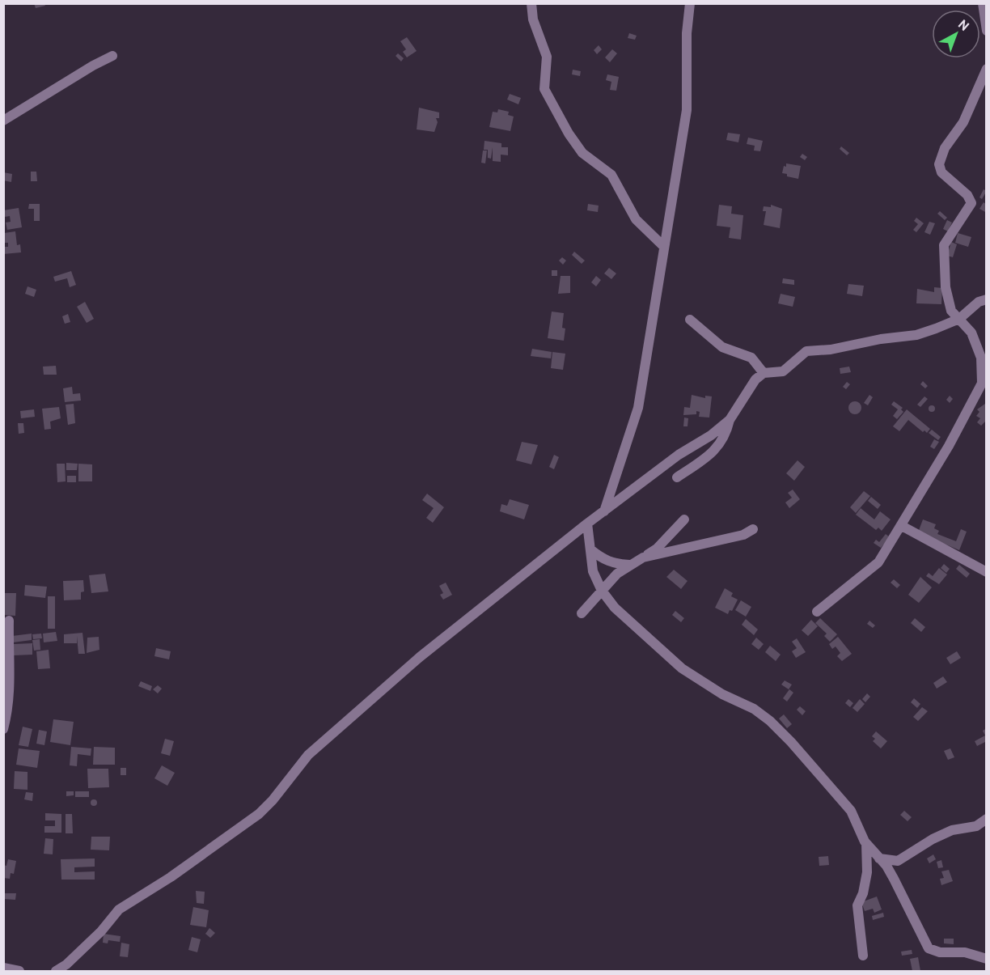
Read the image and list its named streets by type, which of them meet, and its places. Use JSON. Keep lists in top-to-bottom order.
{
  "north": "top right"
}
